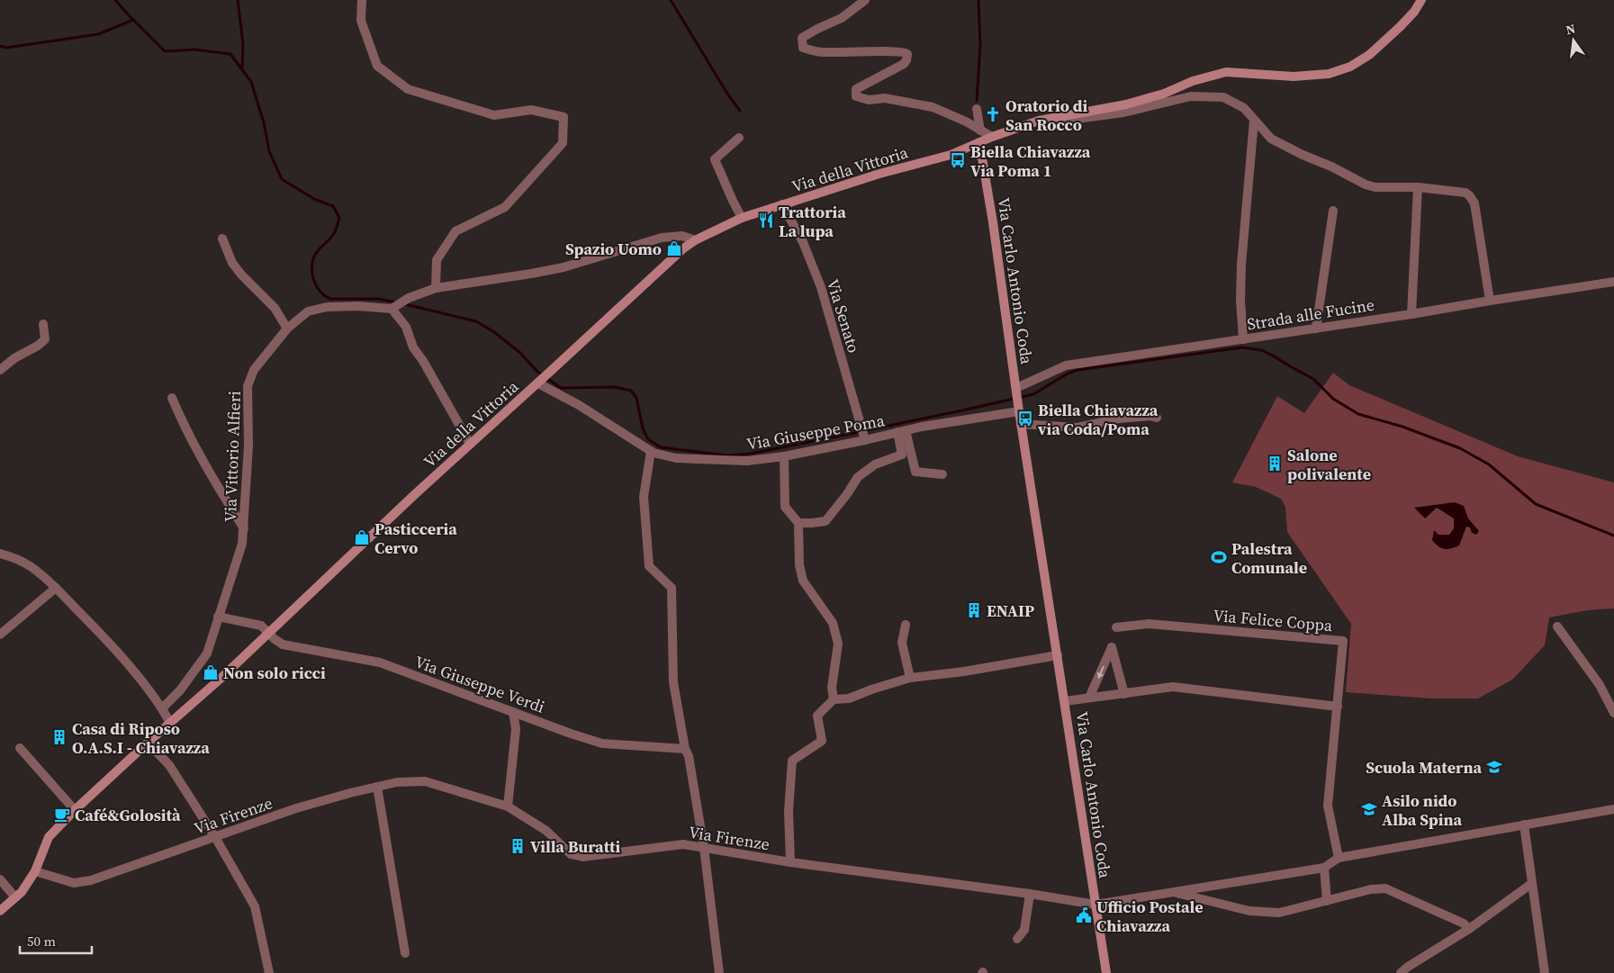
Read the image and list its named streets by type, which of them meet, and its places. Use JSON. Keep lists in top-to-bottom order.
{
  "streets": {
    "street": [
      "Via della Vittoria",
      "Via Carlo Antonio Coda",
      "Strada alle Fucine",
      "Via Senato",
      "Via Giuseppe Poma",
      "Via Vittorio Alfieri",
      "Via Felice Coppa",
      "Via Giuseppe Verdi",
      "Via Firenze"
    ]
  },
  "crossings": [
    ["Via della Vittoria", "Via Carlo Antonio Coda"],
    ["Via della Vittoria", "Via Senato"],
    ["Via della Vittoria", "Via Giuseppe Poma"],
    ["Via della Vittoria", "Via Giuseppe Verdi"],
    ["Via della Vittoria", "Via Firenze"],
    ["Via Carlo Antonio Coda", "Strada alle Fucine"],
    ["Via Carlo Antonio Coda", "Via Giuseppe Poma"],
    ["Via Carlo Antonio Coda", "Via Felice Coppa"],
    ["Via Carlo Antonio Coda", "Via Firenze"],
    ["Via Senato", "Via Giuseppe Poma"],
    ["Via Vittorio Alfieri", "Via Giuseppe Verdi"]
  ],
  "places": {
    "church": ["Oratorio di San Rocco"],
    "bus stop": ["Biella Chiavazza Via Poma 1", "Biella Chiavazza via Coda/Poma"],
    "restaurant": ["Trattoria La lupa"],
    "shop": ["Spazio Uomo", "Pasticceria Cervo", "Non solo ricci"],
    "building": [
      "Salone polivalente",
      "ENAIP",
      "Casa di Riposo O.A.S.I - Chiavazza",
      "Villa Buratti"
    ],
    "sports": ["Palestra Comunale"],
    "school or university": ["Scuola Materna", "Asilo nido Alba Spina"],
    "cafe": ["Café&Golosità"],
    "public building": ["Ufficio Postale Chiavazza"]
  },
  "scale_bar": "50 m",
  "north": "top"
}
